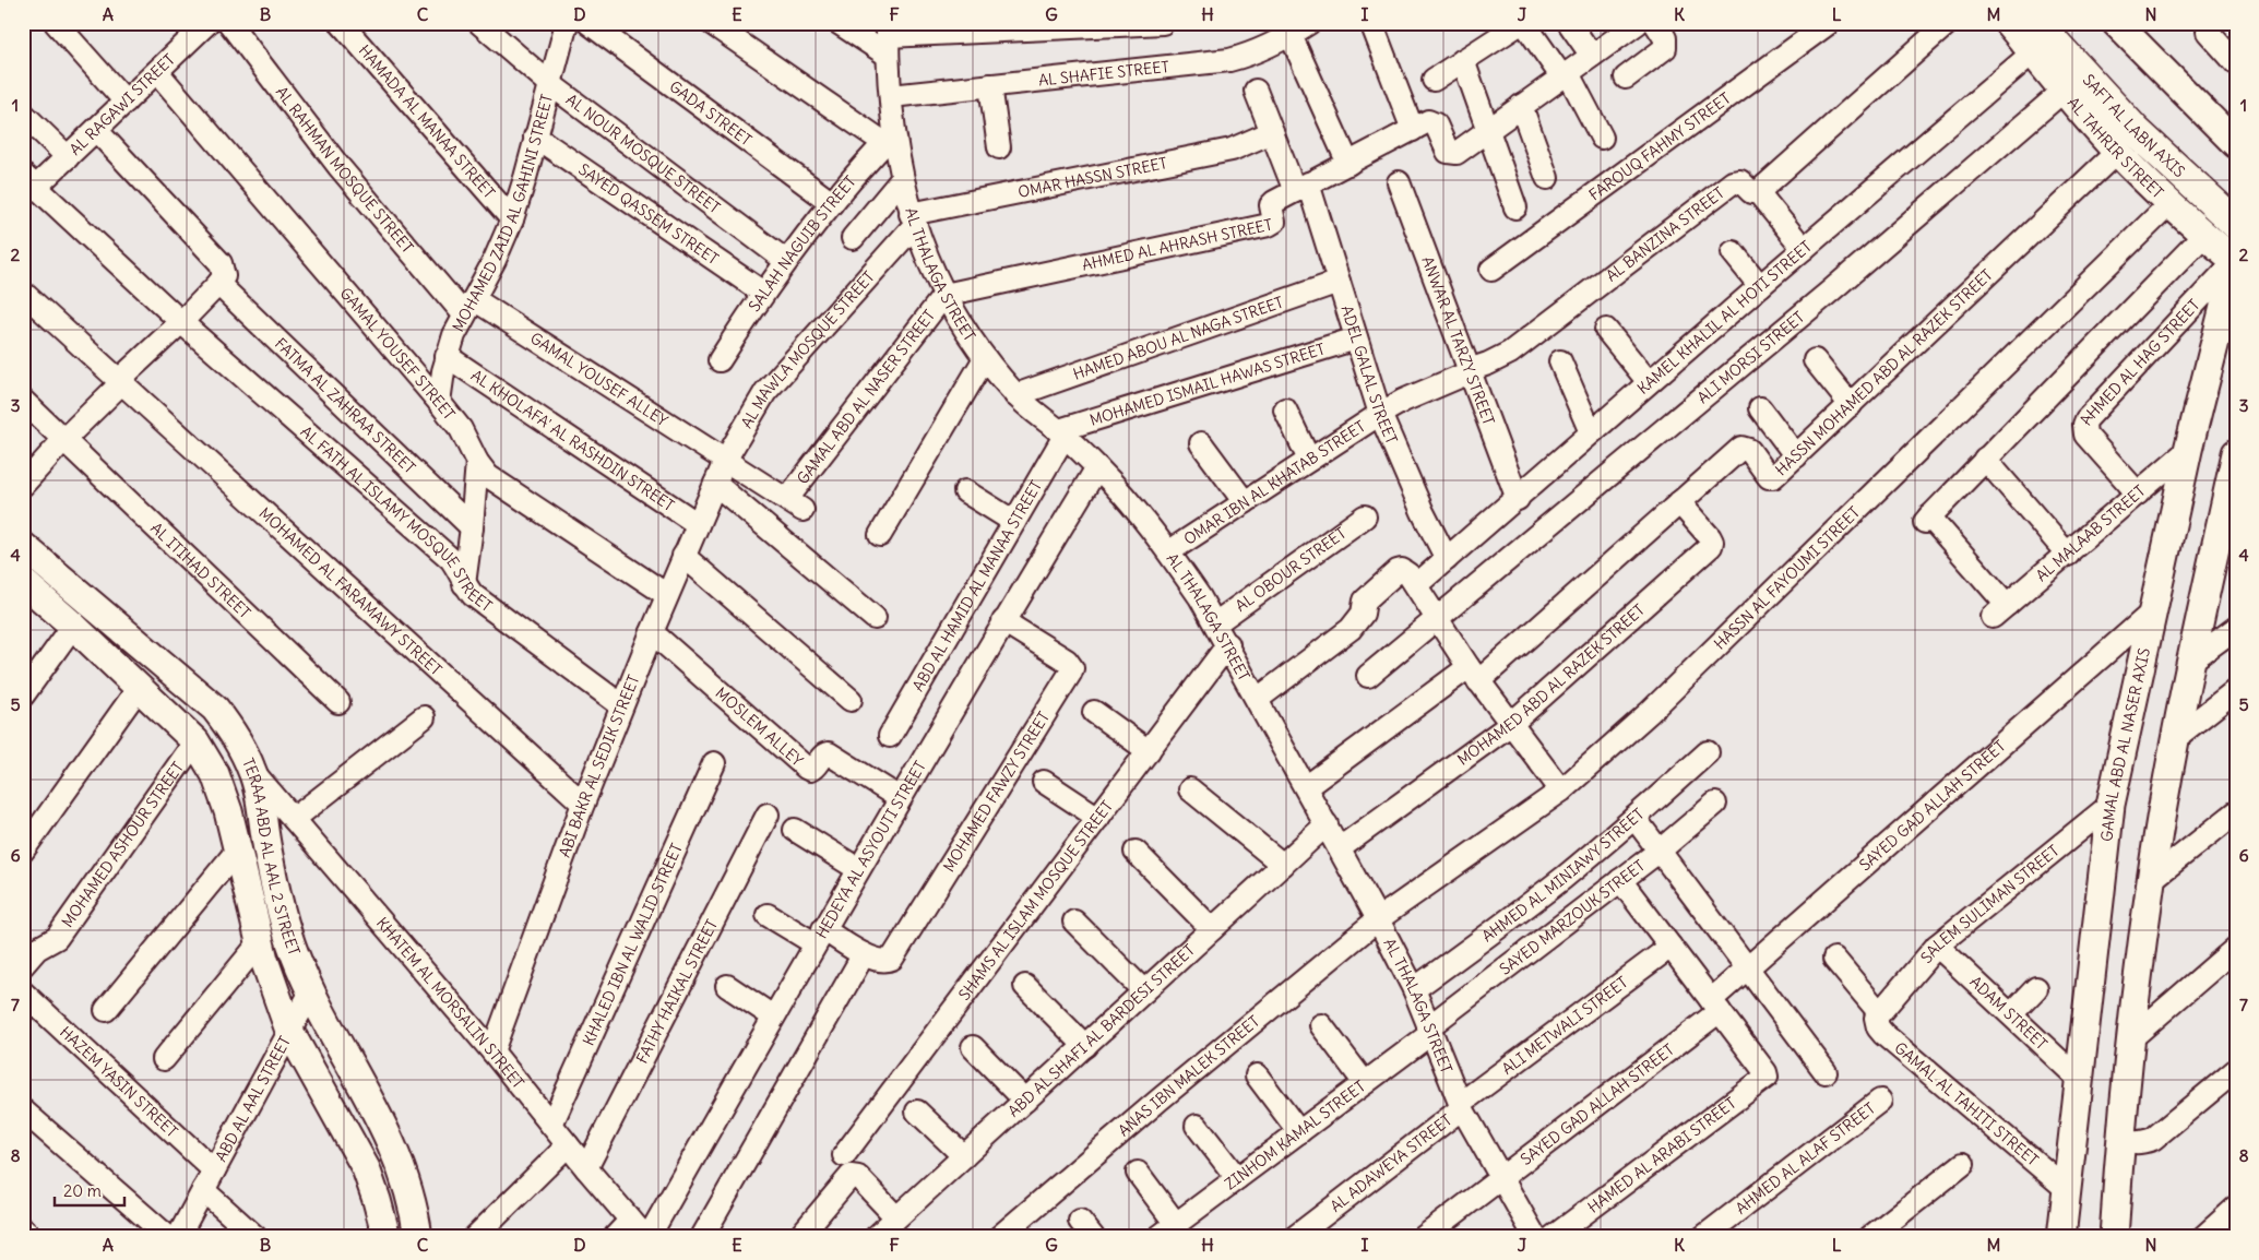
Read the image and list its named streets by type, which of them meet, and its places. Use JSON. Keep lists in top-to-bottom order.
{
  "streets": {
    "main road": ["SAFT AL LABN AXIS"],
    "street": [
      "AL SHAFIE STREET",
      "AL RAGAWI STREET",
      "GADA STREET",
      "HAMADA AL MANAA STREET",
      "FAROUQ FAHMY STREET",
      "AL TAHRIR STREET",
      "AL NOUR MOSQUE STREET",
      "AL RAHMAN MOSQUE STREET",
      "OMAR HASSN STREET",
      "MOHAMED ZAID AL GAHINI STREET",
      "SAYED QASSEM STREET",
      "AL BANZINA STREET",
      "AHMED AL AHRASH STREET",
      "SALAH NAGUIB STREET",
      "AL THALAGA STREET",
      "KAMEL KHALIL AL HOTI STREET",
      "HAMED ABOU AL NAGA STREET",
      "ANWAR AL TARZY STREET",
      "AL MAWLA MOSQUE STREET",
      "GAMAL YOUSEF STREET",
      "ALI MORSI STREET",
      "AHMED AL HAG STREET",
      "HASSN MOHAMED ABD AL RAZEK STREET",
      "ADEL GALAL STREET",
      "GAMAL YOUSEF ALLEY",
      "MOHAMED ISMAIL HAWAS STREET",
      "GAMAL ABD AL NASER STREET",
      "FATMA AL ZAHRAA STREET",
      "AL KHOLAFA' AL RASHDIN STREET",
      "OMAR IBN AL KHATAB STREET",
      "AL FATH AL ISLAMY MOSQUE STREET",
      "AL MALAAB STREET",
      "AL ITIHAD STREET",
      "AL OBOUR STREET",
      "HASSN AL FAYOUMI STREET",
      "ABD AL HAMID AL MANAA STREET",
      "MOHAMED AL FARAMAWY STREET",
      "MOHAMED ABD AL RAZEK STREET",
      "MOSLEM ALLEY",
      "GAMAL ABD AL NASER AXIS",
      "ABI BAKR AL SEDIK STREET",
      "MOHAMED FAWZY STREET",
      "SAYED GAD ALLAH STREET",
      "MOHAMED ASHOUR STREET",
      "HEDEYA AL ASYOUTI STREET",
      "TERAA ABD AL AAL 2 STREET",
      "AHMED AL MINIAWY STREET",
      "SHAMS AL ISLAM MOSQUE STREET",
      "SALEM SULIMAN STREET",
      "SAYED MARZOUK STREET",
      "KHALED IBN AL WALID STREET",
      "FATHY HAIKAL STREET",
      "KHATEM AL MORSALIN STREET",
      "ADAM STREET",
      "ALI METWALI STREET",
      "ABD AL SHAFI AL BARDESI STREET",
      "ANAS IBN MALEK STREET",
      "HAZEM YASIN STREET",
      "ABD AL AAL STREET",
      "GAMAL AL TAHITI STREET",
      "ZINHOM KAMAL STREET",
      "HAMED AL ARABI STREET",
      "AHMED AL ALAF STREET",
      "AL ADAWEYA STREET"
    ]
  },
  "crossings": [
    ["AL SHAFIE STREET", "AL THALAGA STREET"],
    ["AL RAGAWI STREET", "GAMAL YOUSEF STREET"],
    ["AL RAGAWI STREET", "AL FATH AL ISLAMY MOSQUE STREET"],
    ["GADA STREET", "SALAH NAGUIB STREET"],
    ["HAMADA AL MANAA STREET", "MOHAMED ZAID AL GAHINI STREET"],
    ["AL TAHRIR STREET", "KAMEL KHALIL AL HOTI STREET"],
    ["AL TAHRIR STREET", "ALI MORSI STREET"],
    ["AL TAHRIR STREET", "AHMED AL HAG STREET"],
    ["AL TAHRIR STREET", "HASSN MOHAMED ABD AL RAZEK STREET"],
    ["AL TAHRIR STREET", "HASSN AL FAYOUMI STREET"],
    ["AL TAHRIR STREET", "GAMAL ABD AL NASER AXIS"],
    ["AL NOUR MOSQUE STREET", "MOHAMED ZAID AL GAHINI STREET"],
    ["AL NOUR MOSQUE STREET", "SALAH NAGUIB STREET"],
    ["AL RAHMAN MOSQUE STREET", "MOHAMED ZAID AL GAHINI STREET"],
    ["AL RAHMAN MOSQUE STREET", "GAMAL YOUSEF ALLEY"],
    ["OMAR HASSN STREET", "AL THALAGA STREET"],
    ["OMAR HASSN STREET", "AL MAWLA MOSQUE STREET"],
    ["OMAR HASSN STREET", "ADEL GALAL STREET"],
    ["MOHAMED ZAID AL GAHINI STREET", "SAYED QASSEM STREET"],
    ["MOHAMED ZAID AL GAHINI STREET", "GAMAL YOUSEF STREET"],
    ["MOHAMED ZAID AL GAHINI STREET", "GAMAL YOUSEF ALLEY"],
    ["MOHAMED ZAID AL GAHINI STREET", "AL KHOLAFA' AL RASHDIN STREET"],
    ["SAYED QASSEM STREET", "SALAH NAGUIB STREET"],
    ["AL BANZINA STREET", "ANWAR AL TARZY STREET"],
    ["AL BANZINA STREET", "OMAR IBN AL KHATAB STREET"],
    ["AHMED AL AHRASH STREET", "AL THALAGA STREET"],
    ["AHMED AL AHRASH STREET", "ADEL GALAL STREET"],
    ["AHMED AL AHRASH STREET", "GAMAL ABD AL NASER STREET"],
    ["SALAH NAGUIB STREET", "AL THALAGA STREET"],
    ["AL THALAGA STREET", "HAMED ABOU AL NAGA STREET"],
    ["AL THALAGA STREET", "AL MAWLA MOSQUE STREET"],
    ["AL THALAGA STREET", "HASSN MOHAMED ABD AL RAZEK STREET"],
    ["AL THALAGA STREET", "MOHAMED ISMAIL HAWAS STREET"],
    ["AL THALAGA STREET", "GAMAL ABD AL NASER STREET"],
    ["AL THALAGA STREET", "OMAR IBN AL KHATAB STREET"],
    ["AL THALAGA STREET", "AL OBOUR STREET"],
    ["AL THALAGA STREET", "HASSN AL FAYOUMI STREET"],
    ["AL THALAGA STREET", "ABD AL HAMID AL MANAA STREET"],
    ["AL THALAGA STREET", "MOHAMED ABD AL RAZEK STREET"],
    ["AL THALAGA STREET", "SAYED GAD ALLAH STREET"],
    ["AL THALAGA STREET", "HEDEYA AL ASYOUTI STREET"],
    ["AL THALAGA STREET", "AHMED AL MINIAWY STREET"],
    ["AL THALAGA STREET", "SHAMS AL ISLAM MOSQUE STREET"],
    ["AL THALAGA STREET", "SAYED MARZOUK STREET"],
    ["AL THALAGA STREET", "ALI METWALI STREET"],
    ["AL THALAGA STREET", "ABD AL SHAFI AL BARDESI STREET"],
    ["AL THALAGA STREET", "ANAS IBN MALEK STREET"],
    ["AL THALAGA STREET", "ZINHOM KAMAL STREET"],
    ["AL THALAGA STREET", "AL ADAWEYA STREET"],
    ["KAMEL KHALIL AL HOTI STREET", "ANWAR AL TARZY STREET"],
    ["KAMEL KHALIL AL HOTI STREET", "ADEL GALAL STREET"],
    ["HAMED ABOU AL NAGA STREET", "ADEL GALAL STREET"],
    ["ANWAR AL TARZY STREET", "OMAR IBN AL KHATAB STREET"],
    ["AL MAWLA MOSQUE STREET", "GAMAL YOUSEF ALLEY"],
    ["AL MAWLA MOSQUE STREET", "ABI BAKR AL SEDIK STREET"],
    ["GAMAL YOUSEF STREET", "ABI BAKR AL SEDIK STREET"],
    ["AHMED AL HAG STREET", "AL MALAAB STREET"],
    ["AHMED AL HAG STREET", "GAMAL ABD AL NASER AXIS"],
    ["HASSN MOHAMED ABD AL RAZEK STREET", "MOHAMED ABD AL RAZEK STREET"],
    ["ADEL GALAL STREET", "MOHAMED ISMAIL HAWAS STREET"],
    ["ADEL GALAL STREET", "OMAR IBN AL KHATAB STREET"],
    ["GAMAL YOUSEF ALLEY", "GAMAL ABD AL NASER STREET"],
    ["MOHAMED ISMAIL HAWAS STREET", "ABD AL HAMID AL MANAA STREET"],
    ["AL KHOLAFA' AL RASHDIN STREET", "ABI BAKR AL SEDIK STREET"],
    ["AL FATH AL ISLAMY MOSQUE STREET", "ABI BAKR AL SEDIK STREET"],
    ["AL MALAAB STREET", "GAMAL ABD AL NASER AXIS"],
    ["HASSN AL FAYOUMI STREET", "ANAS IBN MALEK STREET"],
    ["MOHAMED AL FARAMAWY STREET", "ABI BAKR AL SEDIK STREET"],
    ["MOSLEM ALLEY", "ABI BAKR AL SEDIK STREET"],
    ["MOSLEM ALLEY", "HEDEYA AL ASYOUTI STREET"],
    ["GAMAL ABD AL NASER AXIS", "SAYED GAD ALLAH STREET"],
    ["GAMAL ABD AL NASER AXIS", "SALEM SULIMAN STREET"],
    ["GAMAL ABD AL NASER AXIS", "ADAM STREET"],
    ["GAMAL ABD AL NASER AXIS", "GAMAL AL TAHITI STREET"],
    ["ABI BAKR AL SEDIK STREET", "KHATEM AL MORSALIN STREET"],
    ["MOHAMED FAWZY STREET", "HEDEYA AL ASYOUTI STREET"],
    ["SAYED GAD ALLAH STREET", "HAMED AL ARABI STREET"],
    ["MOHAMED ASHOUR STREET", "TERAA ABD AL AAL 2 STREET"],
    ["HEDEYA AL ASYOUTI STREET", "KHATEM AL MORSALIN STREET"],
    ["TERAA ABD AL AAL 2 STREET", "KHATEM AL MORSALIN STREET"],
    ["TERAA ABD AL AAL 2 STREET", "ABD AL AAL STREET"],
    ["SALEM SULIMAN STREET", "ADAM STREET"],
    ["SALEM SULIMAN STREET", "GAMAL AL TAHITI STREET"],
    ["SAYED MARZOUK STREET", "ZINHOM KAMAL STREET"],
    ["KHALED IBN AL WALID STREET", "KHATEM AL MORSALIN STREET"],
    ["FATHY HAIKAL STREET", "KHATEM AL MORSALIN STREET"],
    ["ALI METWALI STREET", "AL ADAWEYA STREET"],
    ["HAZEM YASIN STREET", "ABD AL AAL STREET"]
  ],
  "scale_bar": "20 m",
  "grid": {
    "columns": [
      "A",
      "B",
      "C",
      "D",
      "E",
      "F",
      "G",
      "H",
      "I",
      "J",
      "K",
      "L",
      "M",
      "N"
    ],
    "rows": [
      "1",
      "2",
      "3",
      "4",
      "5",
      "6",
      "7",
      "8"
    ]
  }
}
